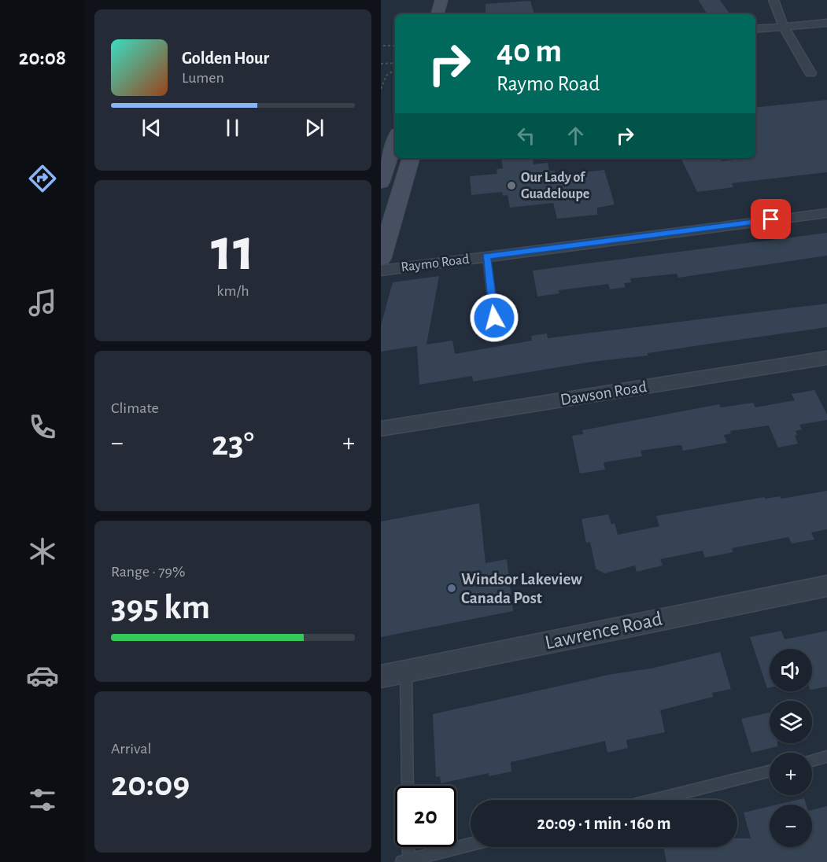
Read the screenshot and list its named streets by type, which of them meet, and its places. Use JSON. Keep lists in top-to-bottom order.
{
  "streets": {
    "street": ["Raymo Road", "Dawson Road", "Lawrence Road"]
  },
  "places": ["Our Lady of Guadeloupe", "Windsor Lakeview Canada Post"],
  "page": {
    "tabs": "20:08",
    "turn": ["40 m", "Raymo Road"],
    "song": ["Golden Hour", "Lumen"],
    "tile": [
      ["11", "km/h"],
      "Climate",
      ["Range · 79%", "395 km"],
      ["Arrival", "20:09"]
    ],
    "heat": ["−", "23°", "+"],
    "map_buttons": ["+", "−"],
    "limit": "20",
    "trip": "20:09 · 1 min · 160 m"
  }
}
